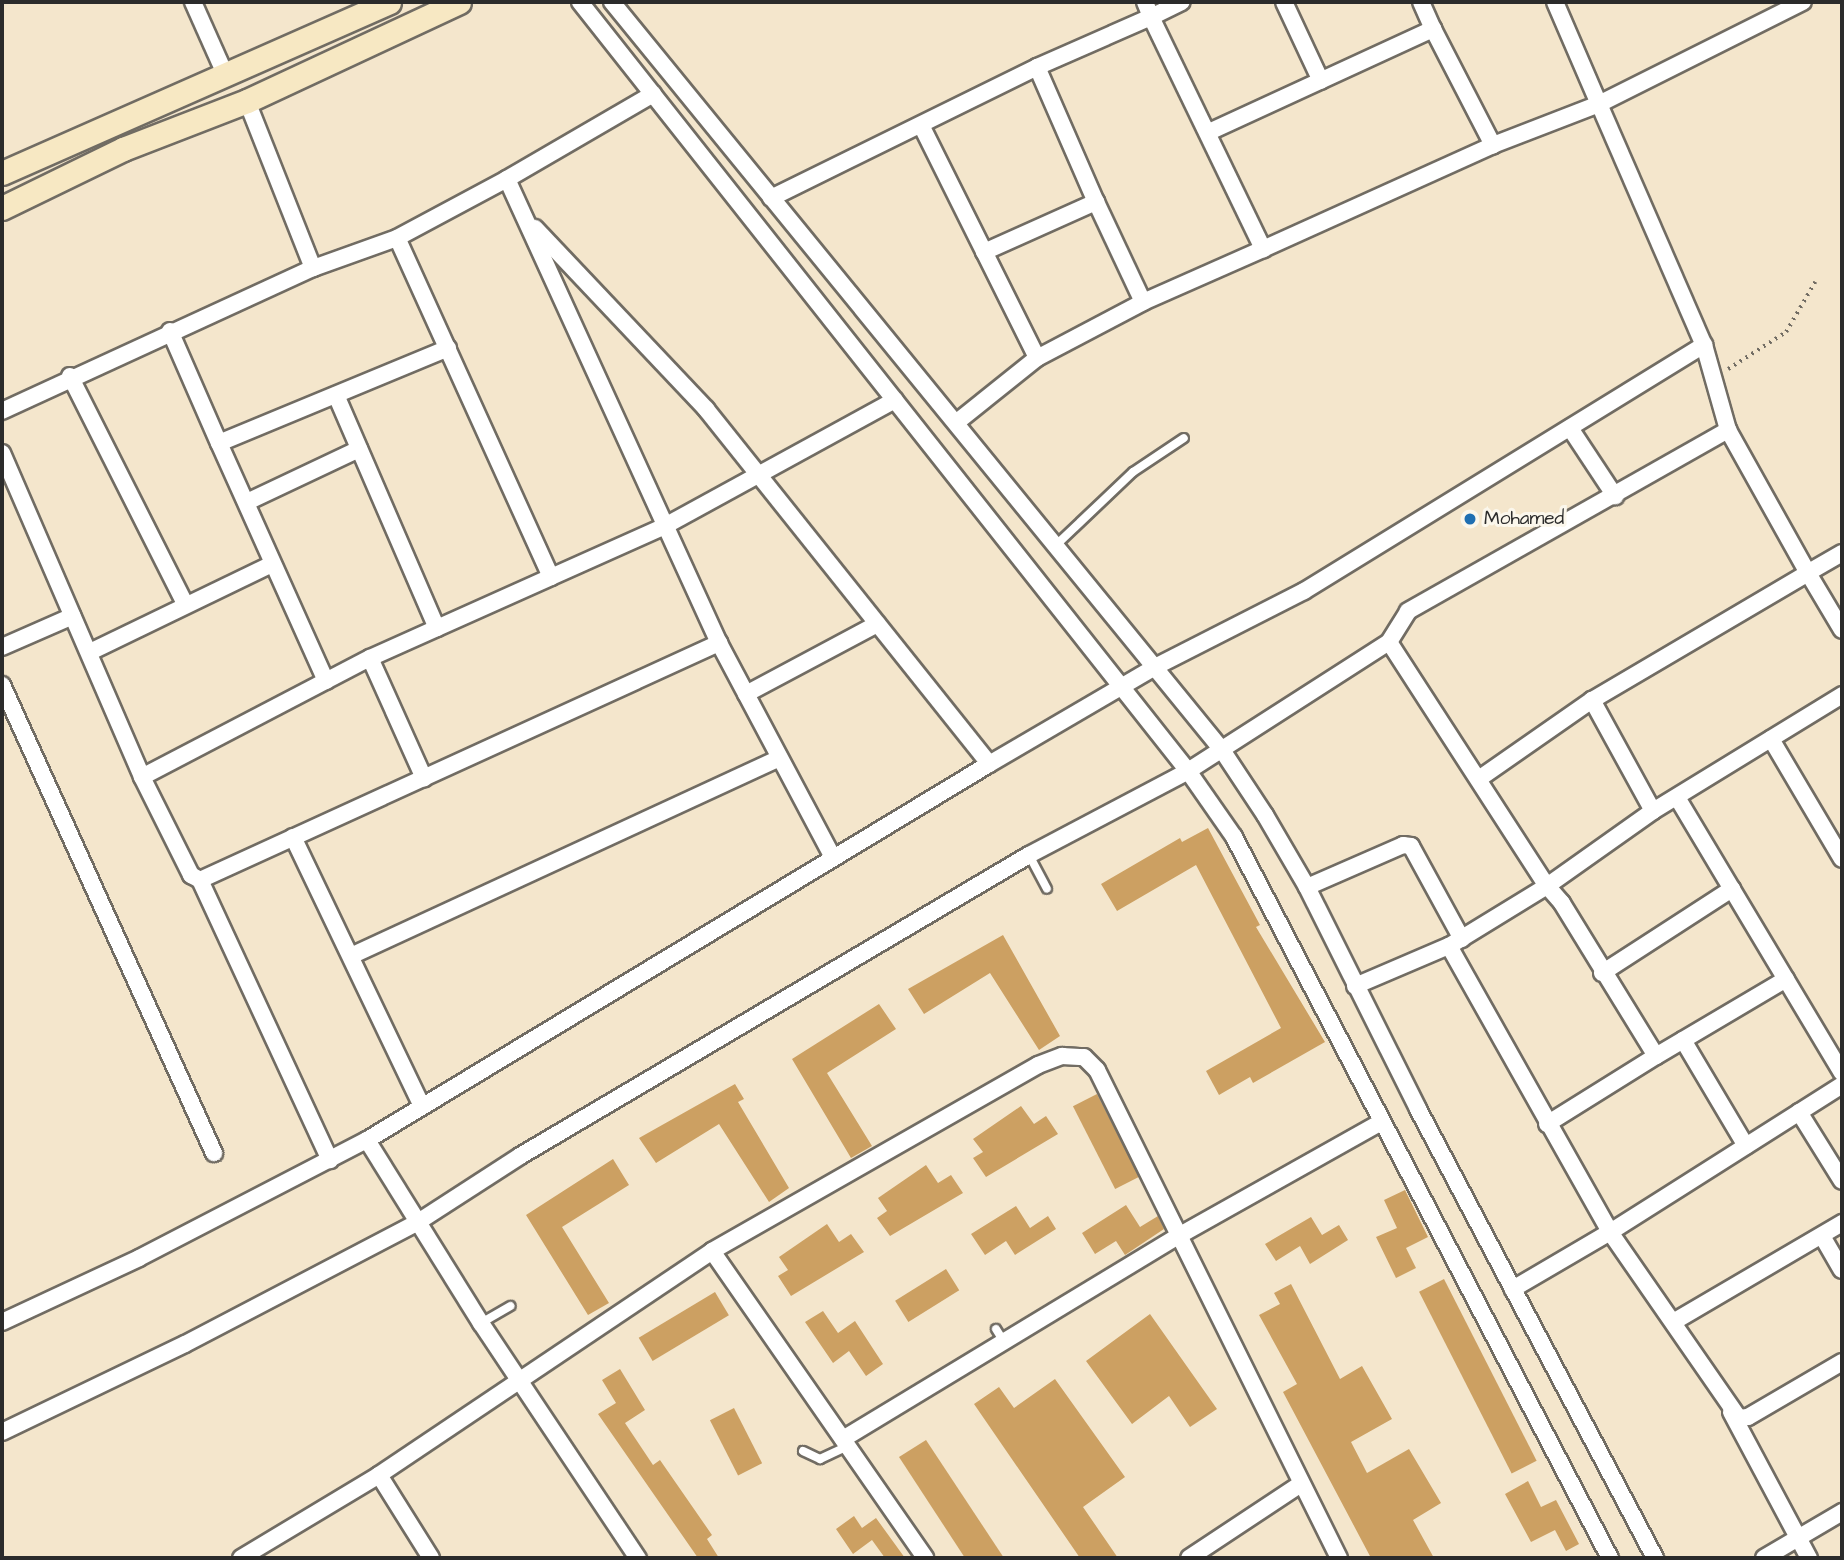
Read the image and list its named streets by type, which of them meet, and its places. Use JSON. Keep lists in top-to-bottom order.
{
  "places": ["Mohamed"]
}
